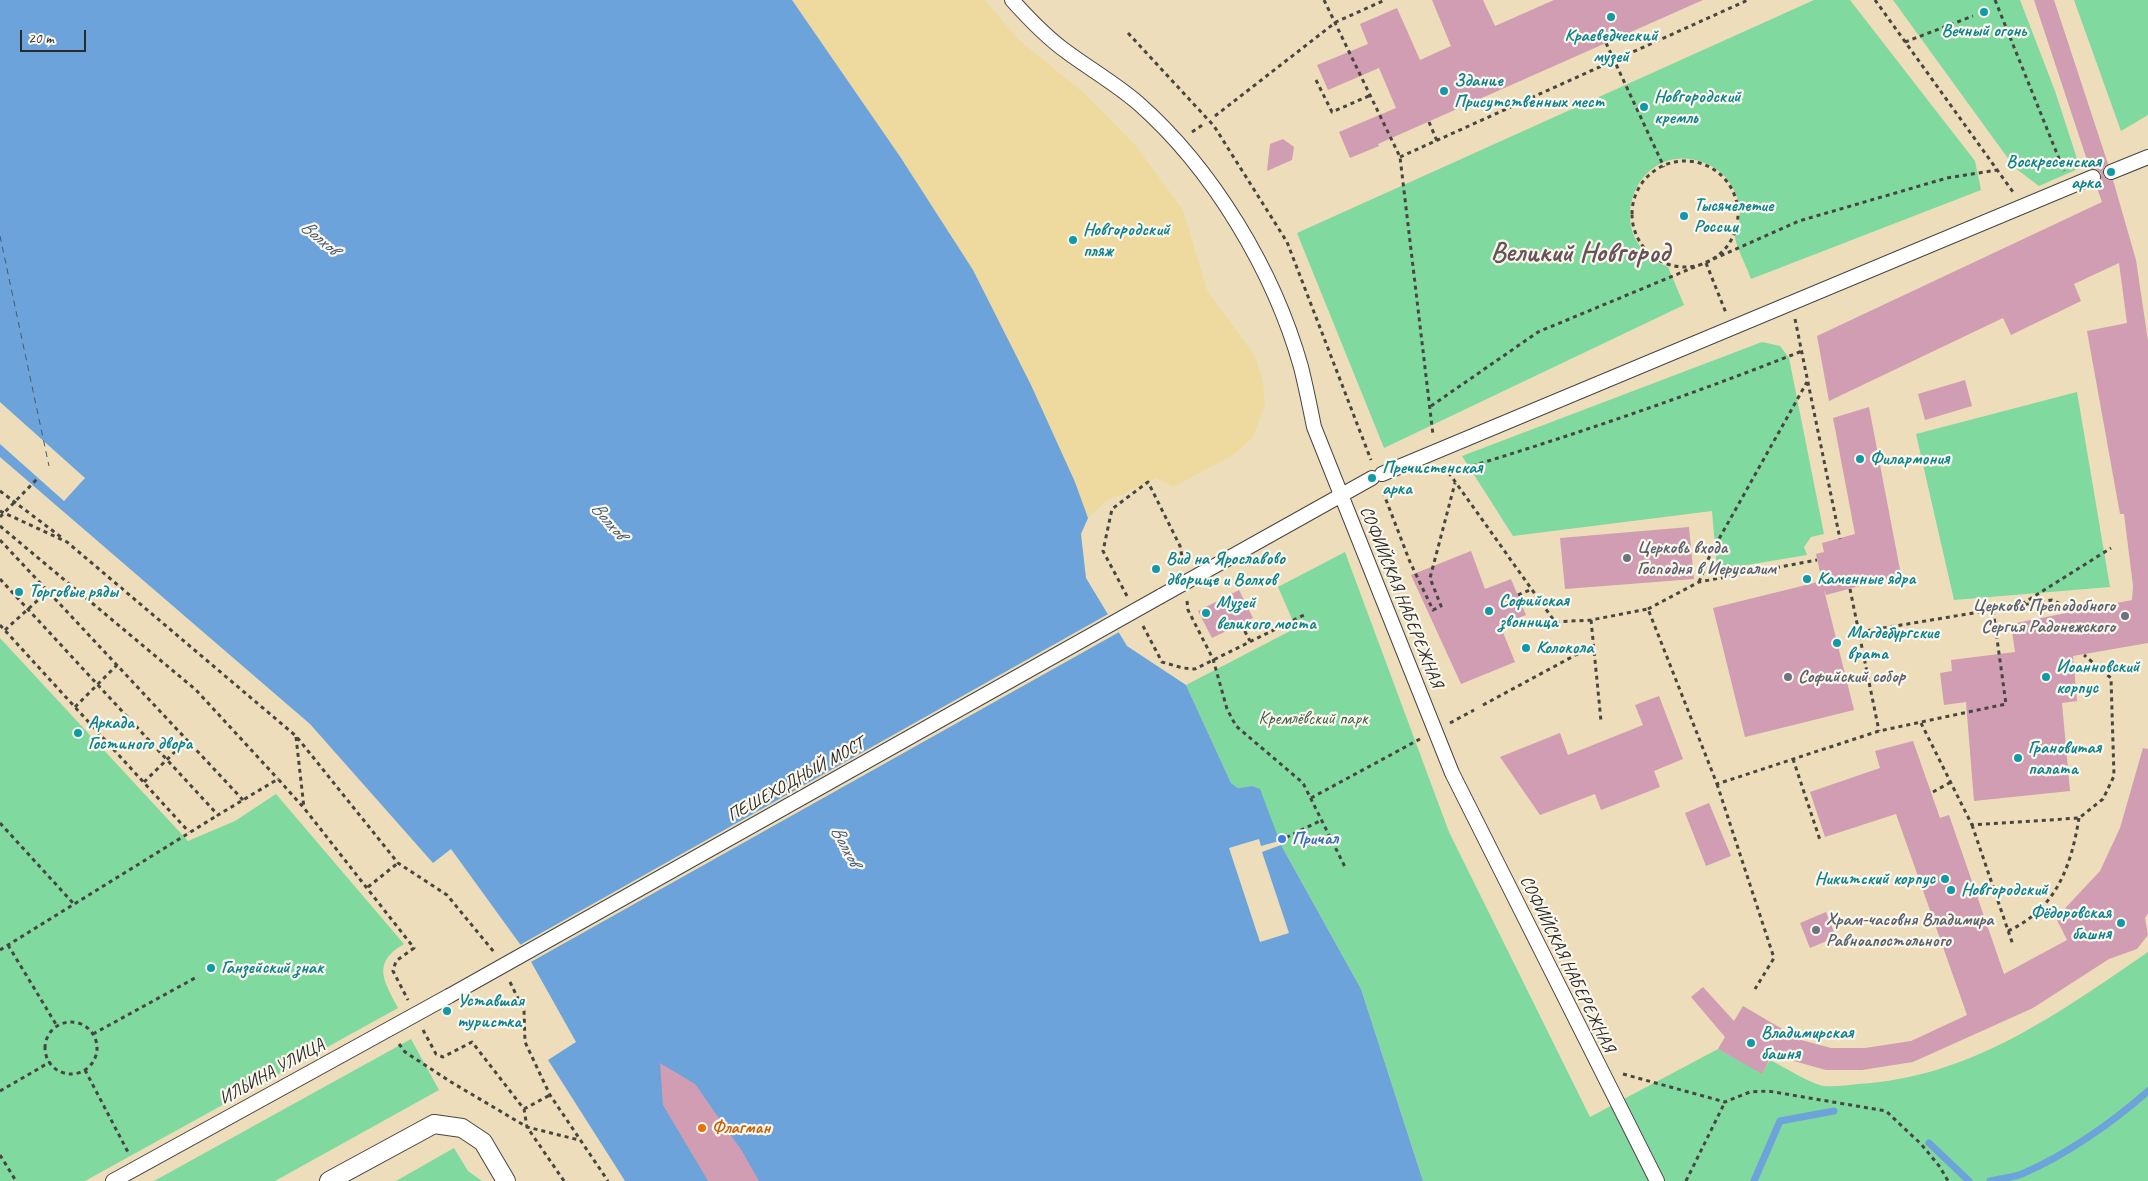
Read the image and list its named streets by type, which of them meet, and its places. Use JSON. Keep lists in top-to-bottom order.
{
  "streets": {
    "street": ["СОФИЙСКАЯ НАБЕРЕЖНАЯ", "ПЕШЕХОДНЫЙ МОСТ", "ИЛЬИНА УЛИЦА"]
  },
  "crossings": [
    ["СОФИЙСКАЯ НАБЕРЕЖНАЯ", "ПЕШЕХОДНЫЙ МОСТ"],
    ["ПЕШЕХОДНЫЙ МОСТ", "ИЛЬИНА УЛИЦА"]
  ],
  "districts": ["Великий Новгород"],
  "water": ["Волхов"],
  "parks": ["Кремлёвский парк"],
  "places": [
    "Вечный огонь",
    "Краеведческий музей",
    "Здание Присутственных мест",
    "Новгородский кремль",
    "Воскресенская арка",
    "Тысячелетие России",
    "Новгородский пляж",
    "Филармония",
    "Пречистенская арка",
    "Церковь входа Господня в Иерусалим",
    "Вид на Ярославово дворище и Волхов",
    "Каменные ядра",
    "Торговые ряды",
    "Софийская звонница",
    "Музей великого моста",
    "Церковь Преподобного Сергия Радонежского",
    "Магдебургские врата",
    "Колокола",
    "Софийский собор",
    "Иоанновский корпус",
    "Аркада Гостиного двора",
    "Грановитая палата",
    "Причал",
    "Никитский корпус",
    "Новгородский",
    "Фёдоровская башня",
    "Храм-часовня Владимира Равноапостольного",
    "Ганзейский знак",
    "Уставшая туристка",
    "Владимирская башня",
    "Флагман"
  ],
  "scale_bar": "20 m"
}
